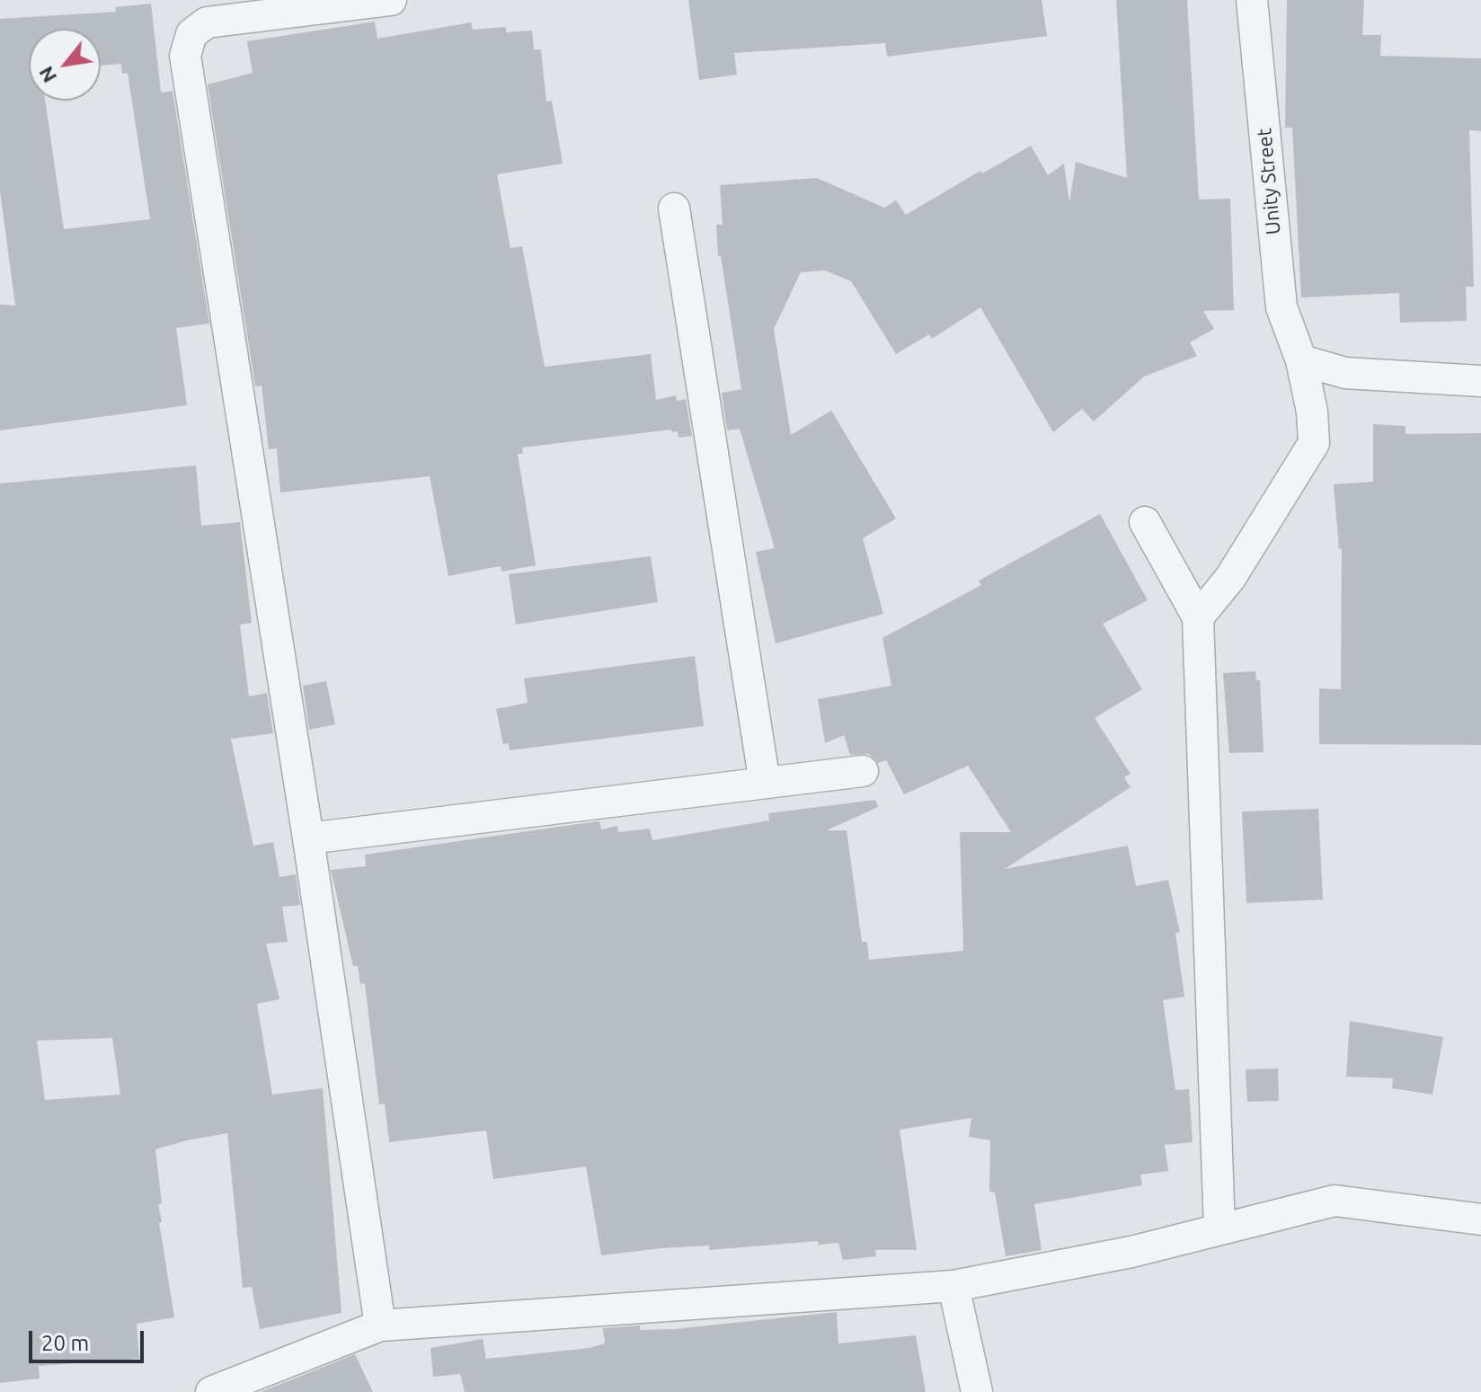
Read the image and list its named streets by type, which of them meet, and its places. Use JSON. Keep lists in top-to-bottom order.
{
  "streets": {
    "street": ["Unity Street"]
  },
  "scale_bar": "20 m",
  "north": "bottom left"
}
